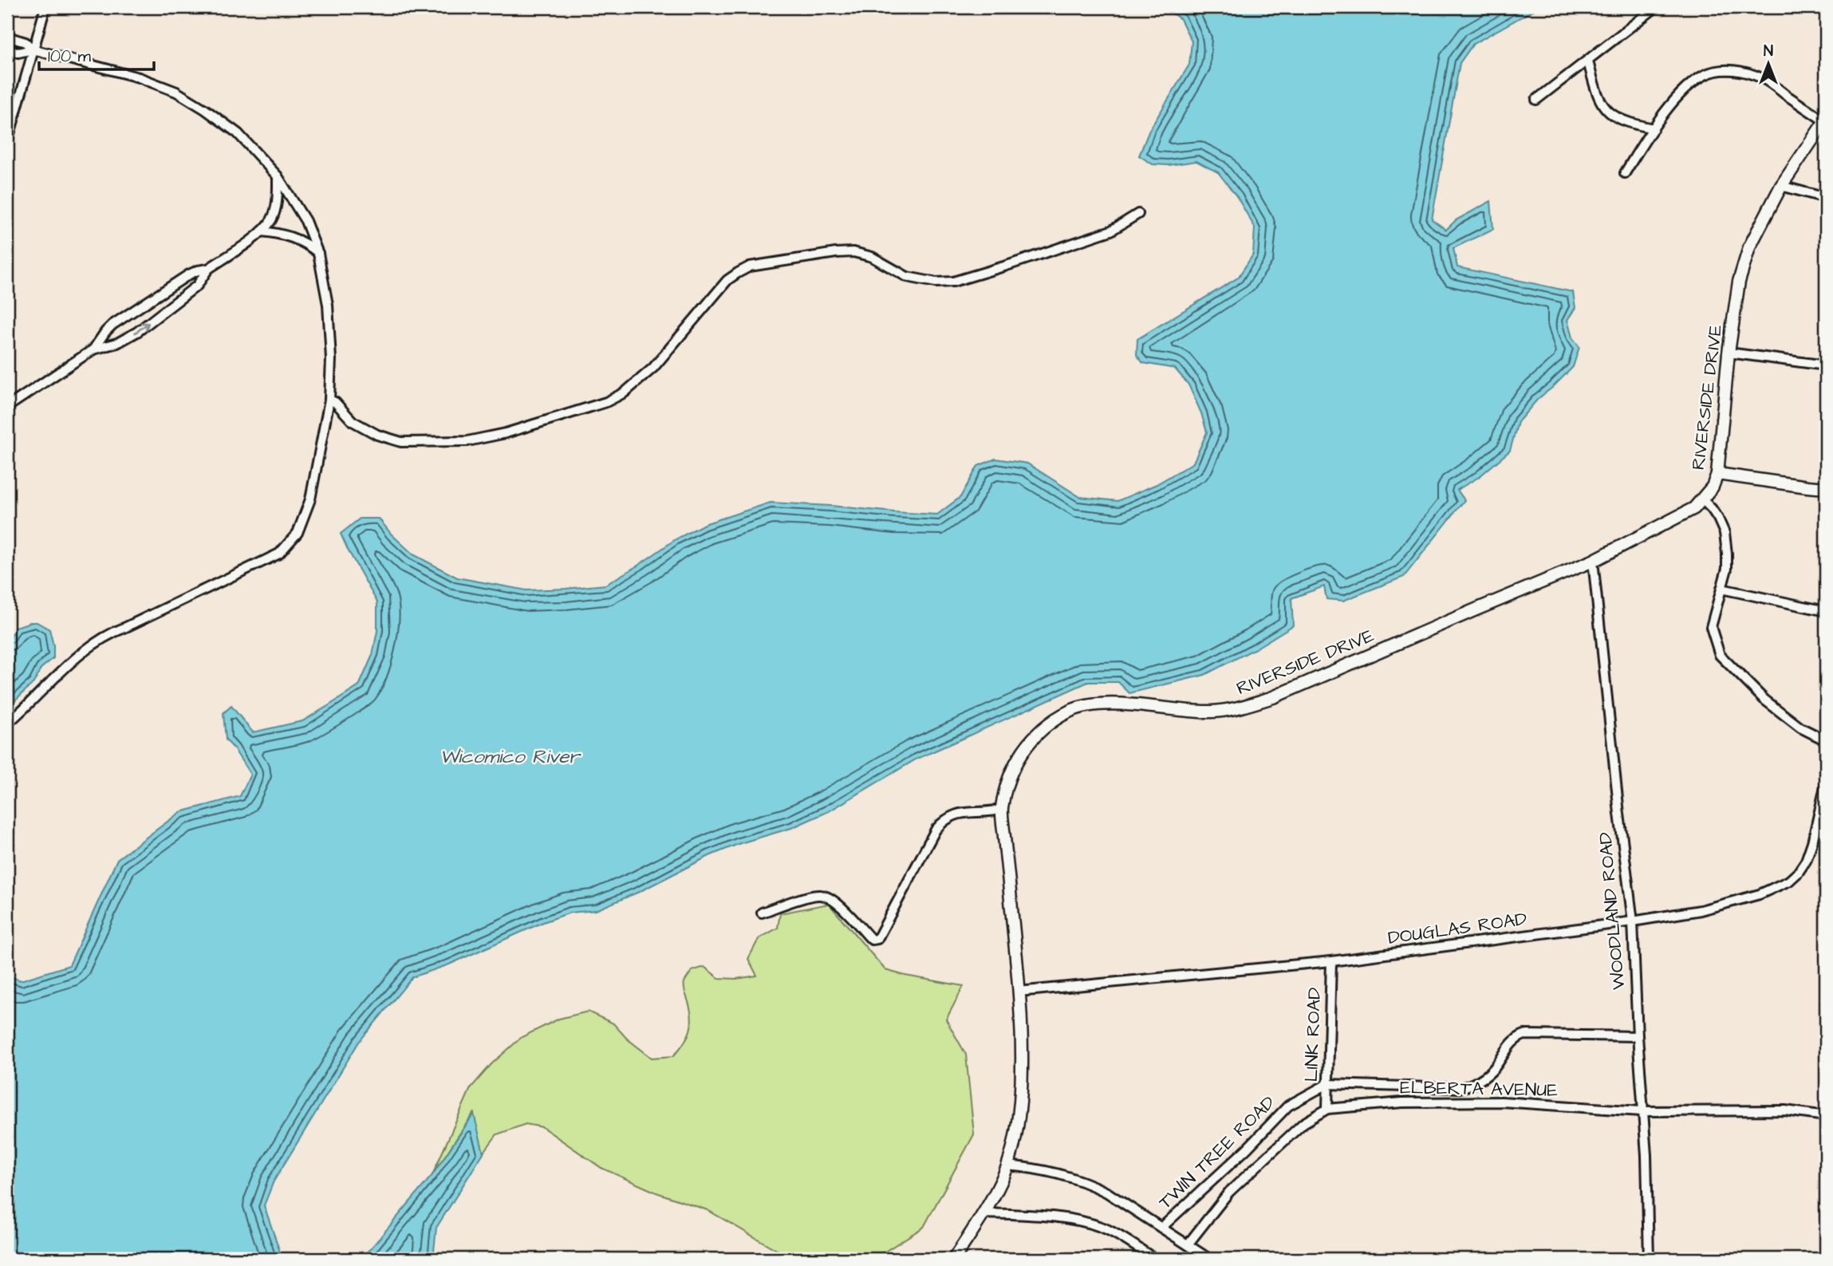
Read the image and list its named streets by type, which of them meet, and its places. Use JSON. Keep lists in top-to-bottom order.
{
  "streets": {
    "street": [
      "RIVERSIDE DRIVE",
      "WOODLAND ROAD",
      "DOUGLAS ROAD",
      "LINK ROAD",
      "ELBERTA AVENUE",
      "TWIN TREE ROAD"
    ]
  },
  "crossings": [
    ["RIVERSIDE DRIVE", "WOODLAND ROAD"],
    ["RIVERSIDE DRIVE", "DOUGLAS ROAD"],
    ["WOODLAND ROAD", "DOUGLAS ROAD"],
    ["WOODLAND ROAD", "ELBERTA AVENUE"],
    ["DOUGLAS ROAD", "LINK ROAD"],
    ["LINK ROAD", "ELBERTA AVENUE"],
    ["LINK ROAD", "TWIN TREE ROAD"]
  ],
  "water": ["Wicomico River"],
  "scale_bar": "100 m",
  "north": "top"
}
